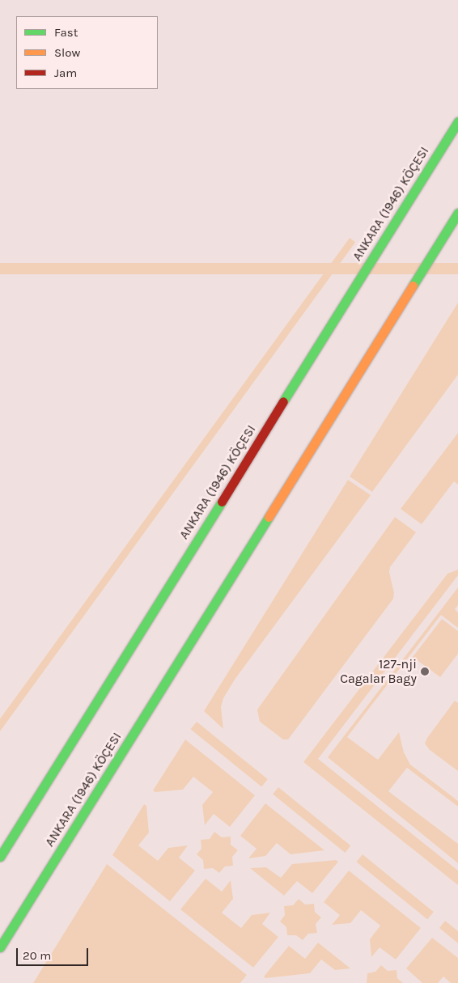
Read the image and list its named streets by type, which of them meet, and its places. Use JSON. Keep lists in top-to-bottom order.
{
  "streets": {
    "main road": ["ANKARA (1946) KÖÇESI"]
  },
  "places": ["127-nji Cagalar Bagy"],
  "legend": ["Fast", "Slow", "Jam"],
  "scale_bar": "20 m"
}
